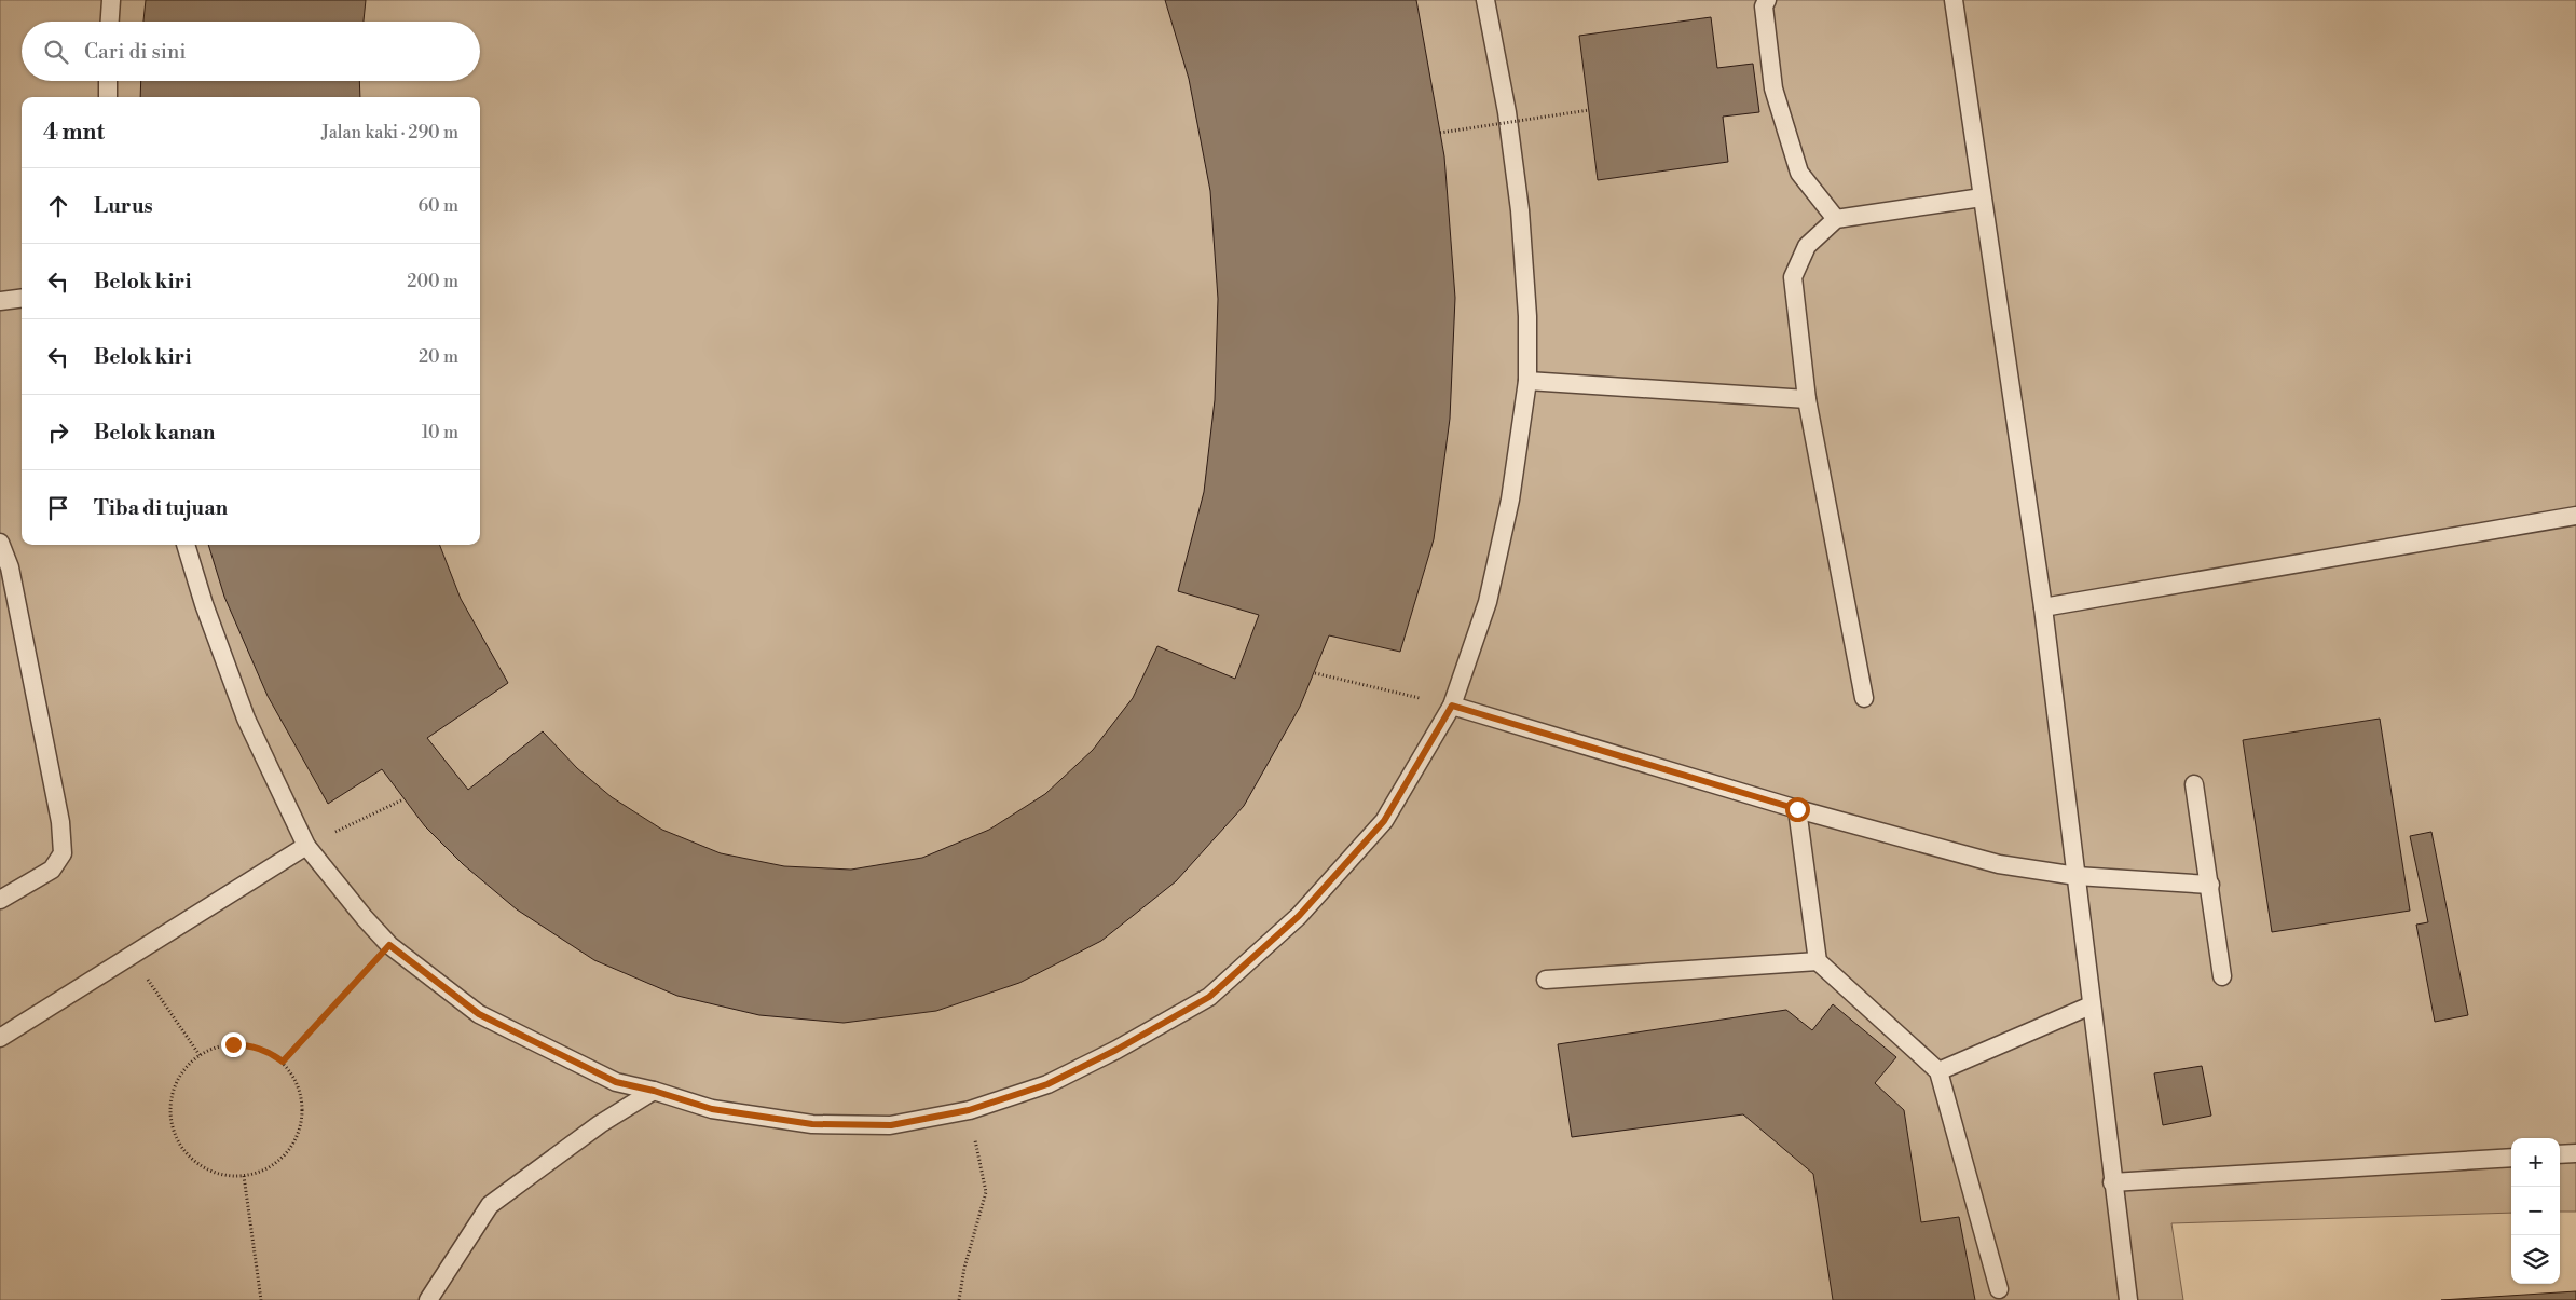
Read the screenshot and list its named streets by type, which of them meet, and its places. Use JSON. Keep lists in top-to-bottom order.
{
  "page": {
    "search": "Cari di sini",
    "heading": ["4 mnt", "Jalan kaki · 290 m"],
    "list": [
      ["Lurus", "60 m"],
      ["Belok kiri", "200 m"],
      ["Belok kiri", "20 m"],
      ["Belok kanan", "10 m"],
      "Tiba di tujuan"
    ],
    "map_buttons": ["+", "−"]
  }
}
